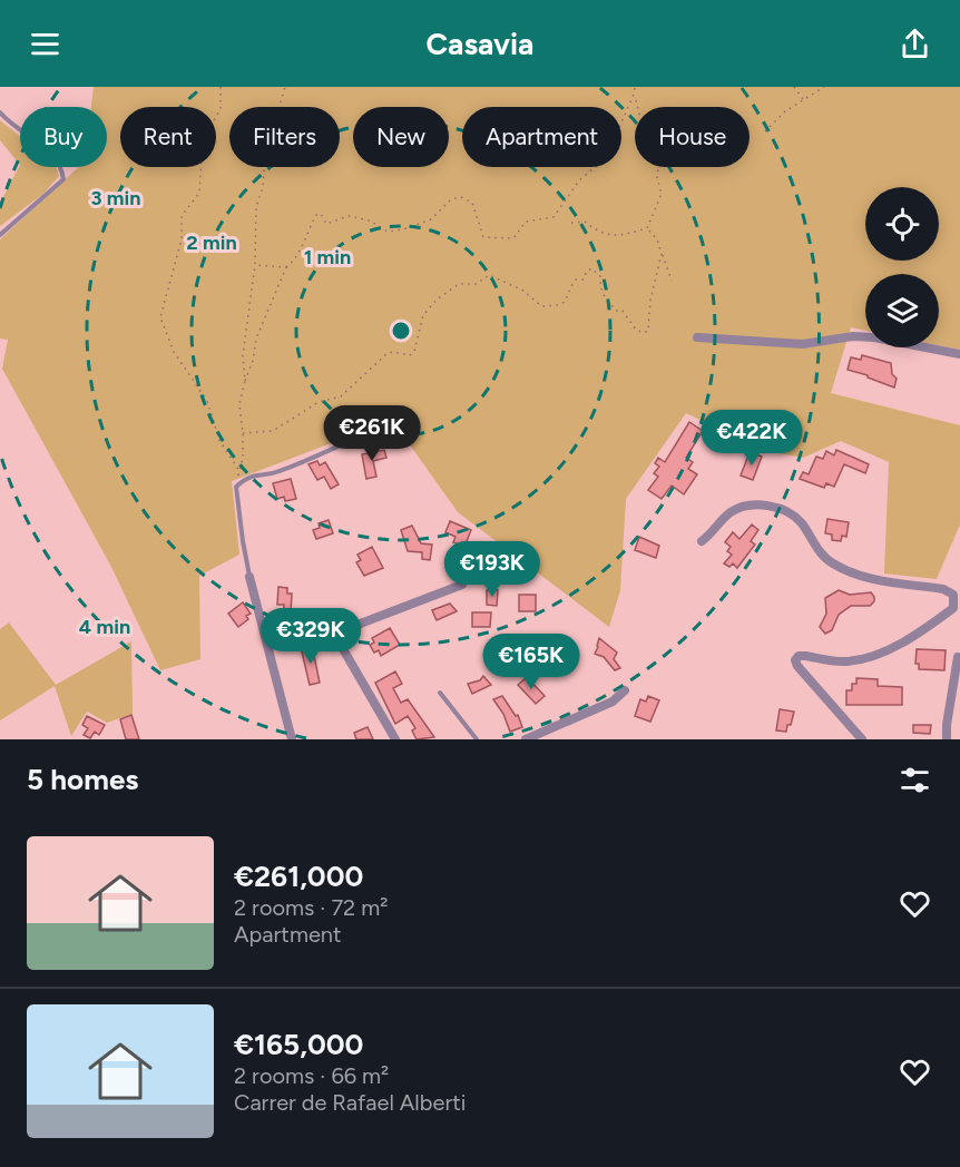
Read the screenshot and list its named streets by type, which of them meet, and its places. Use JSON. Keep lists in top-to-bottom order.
{
  "page": {
    "header": "Casavia",
    "chip": [
      "Buy",
      "Rent",
      "Filters",
      "New",
      "Apartment",
      "House"
    ],
    "price": [
      "€261K",
      "€422K",
      "€193K",
      "€329K",
      "€165K"
    ],
    "heading": "5 homes",
    "list": [
      {
        "name": "€261,000",
        "note": "2 rooms · 72 m² · Apartment"
      },
      {
        "name": "€165,000",
        "note": "2 rooms · 66 m² · Carrer de Rafael Alberti"
      }
    ]
  },
  "rings": [
    "3 min",
    "2 min",
    "1 min",
    "4 min"
  ]
}
